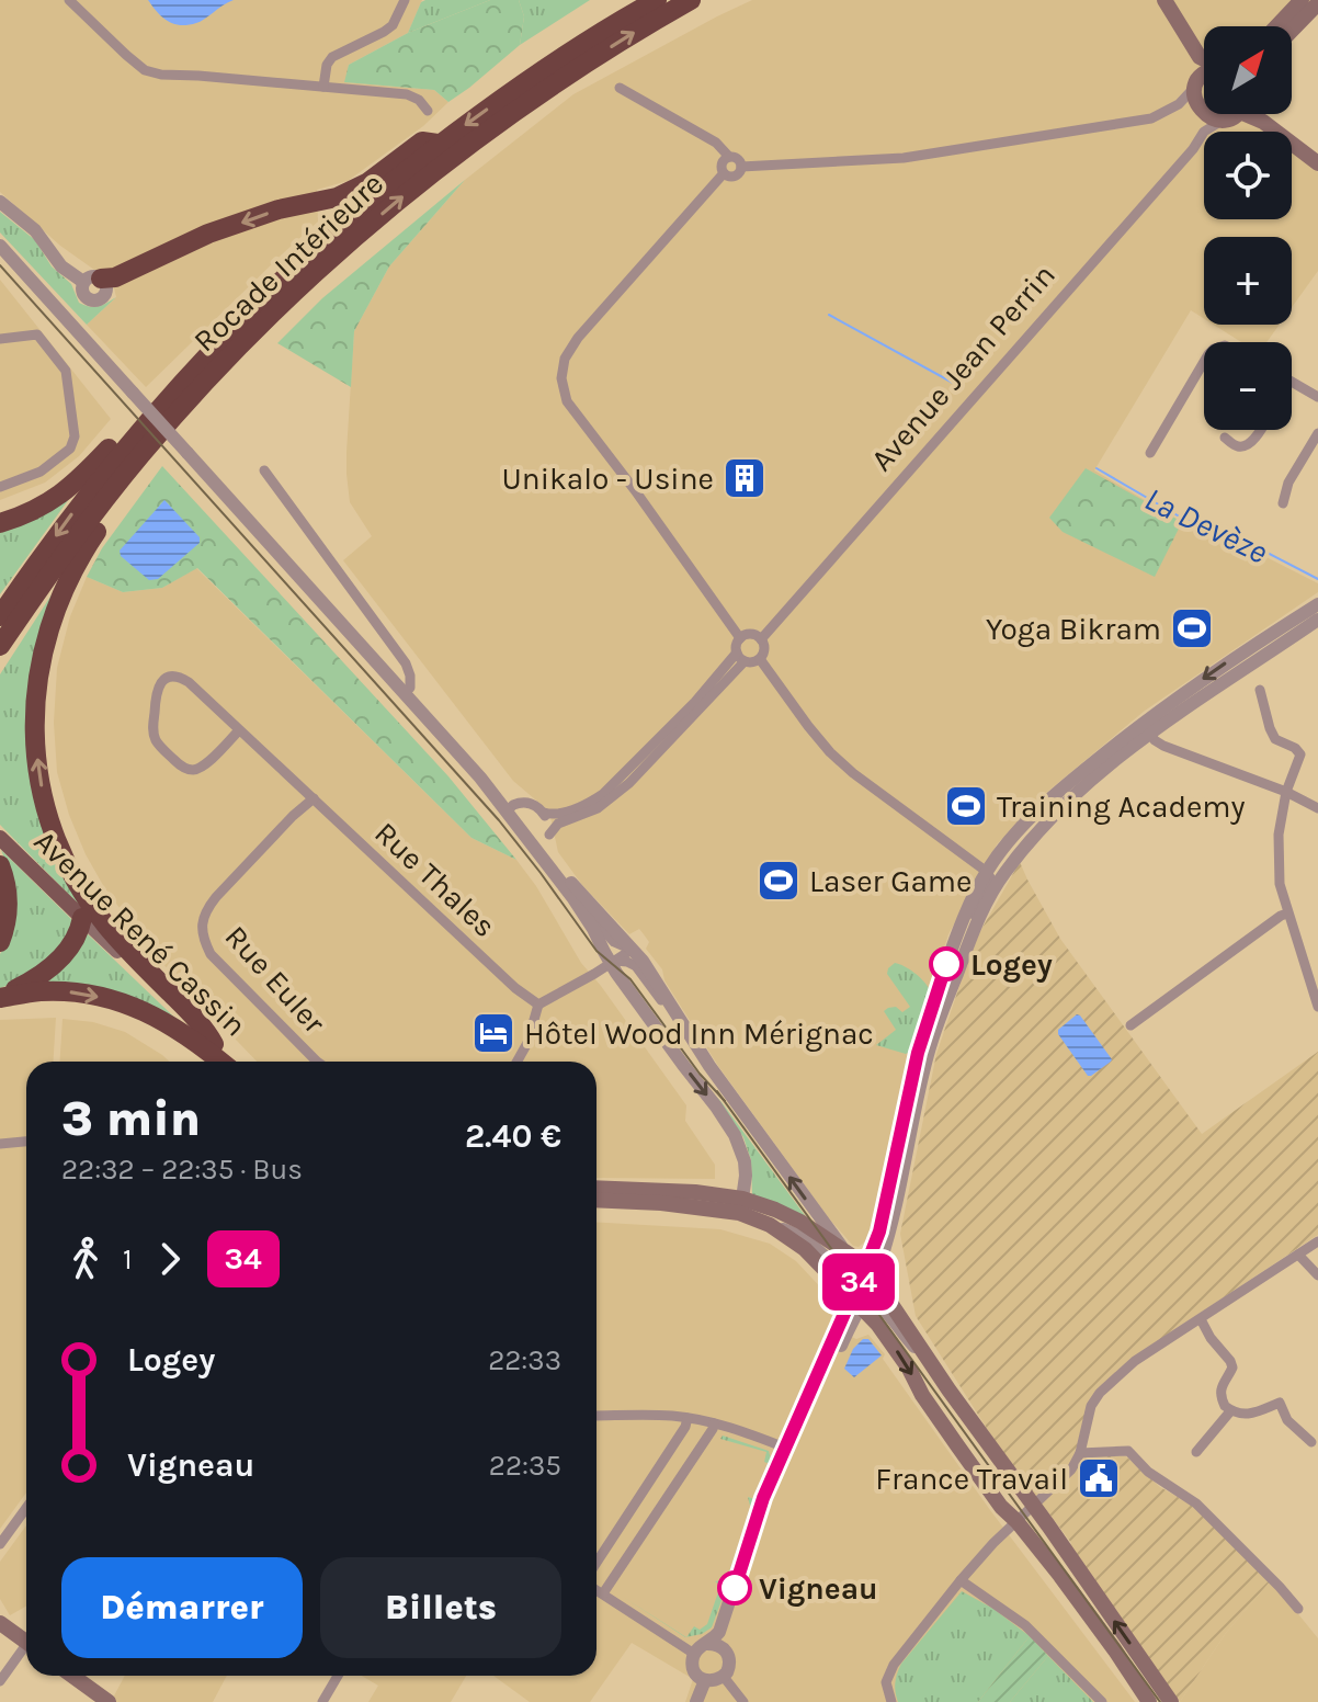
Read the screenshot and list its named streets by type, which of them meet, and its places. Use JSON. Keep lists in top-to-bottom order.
{
  "streets": {
    "highway": ["Rocade Intérieure"],
    "main road": ["Avenue René Cassin"],
    "street": ["Avenue Jean Perrin", "Rue Thales", "Rue Euler"]
  },
  "crossings": [
    ["Rue Thales", "Rue Euler"]
  ],
  "water": ["La Devèze"],
  "places": {
    "building": ["Unikalo - Usine"],
    "sports": ["Yoga Bikram", "Training Academy", "Laser Game"],
    "other": ["Logey", "Vigneau"],
    "hotel": ["Hôtel Wood Inn Mérignac"],
    "public building": ["France Travail"]
  },
  "lines": ["bus line 34"],
  "north": "top right",
  "page": {
    "on_map": "34",
    "map_buttons": ["+", "−"],
    "heading": ["3 min", "22:32 – 22:35 · Bus", "2.40 €"],
    "legs": ["1", "34"],
    "list": [
      {
        "name": "Logey",
        "value": "22:33"
      },
      {
        "name": "Vigneau",
        "value": "22:35"
      }
    ],
    "buttons": ["Démarrer", "Billets"]
  }
}
